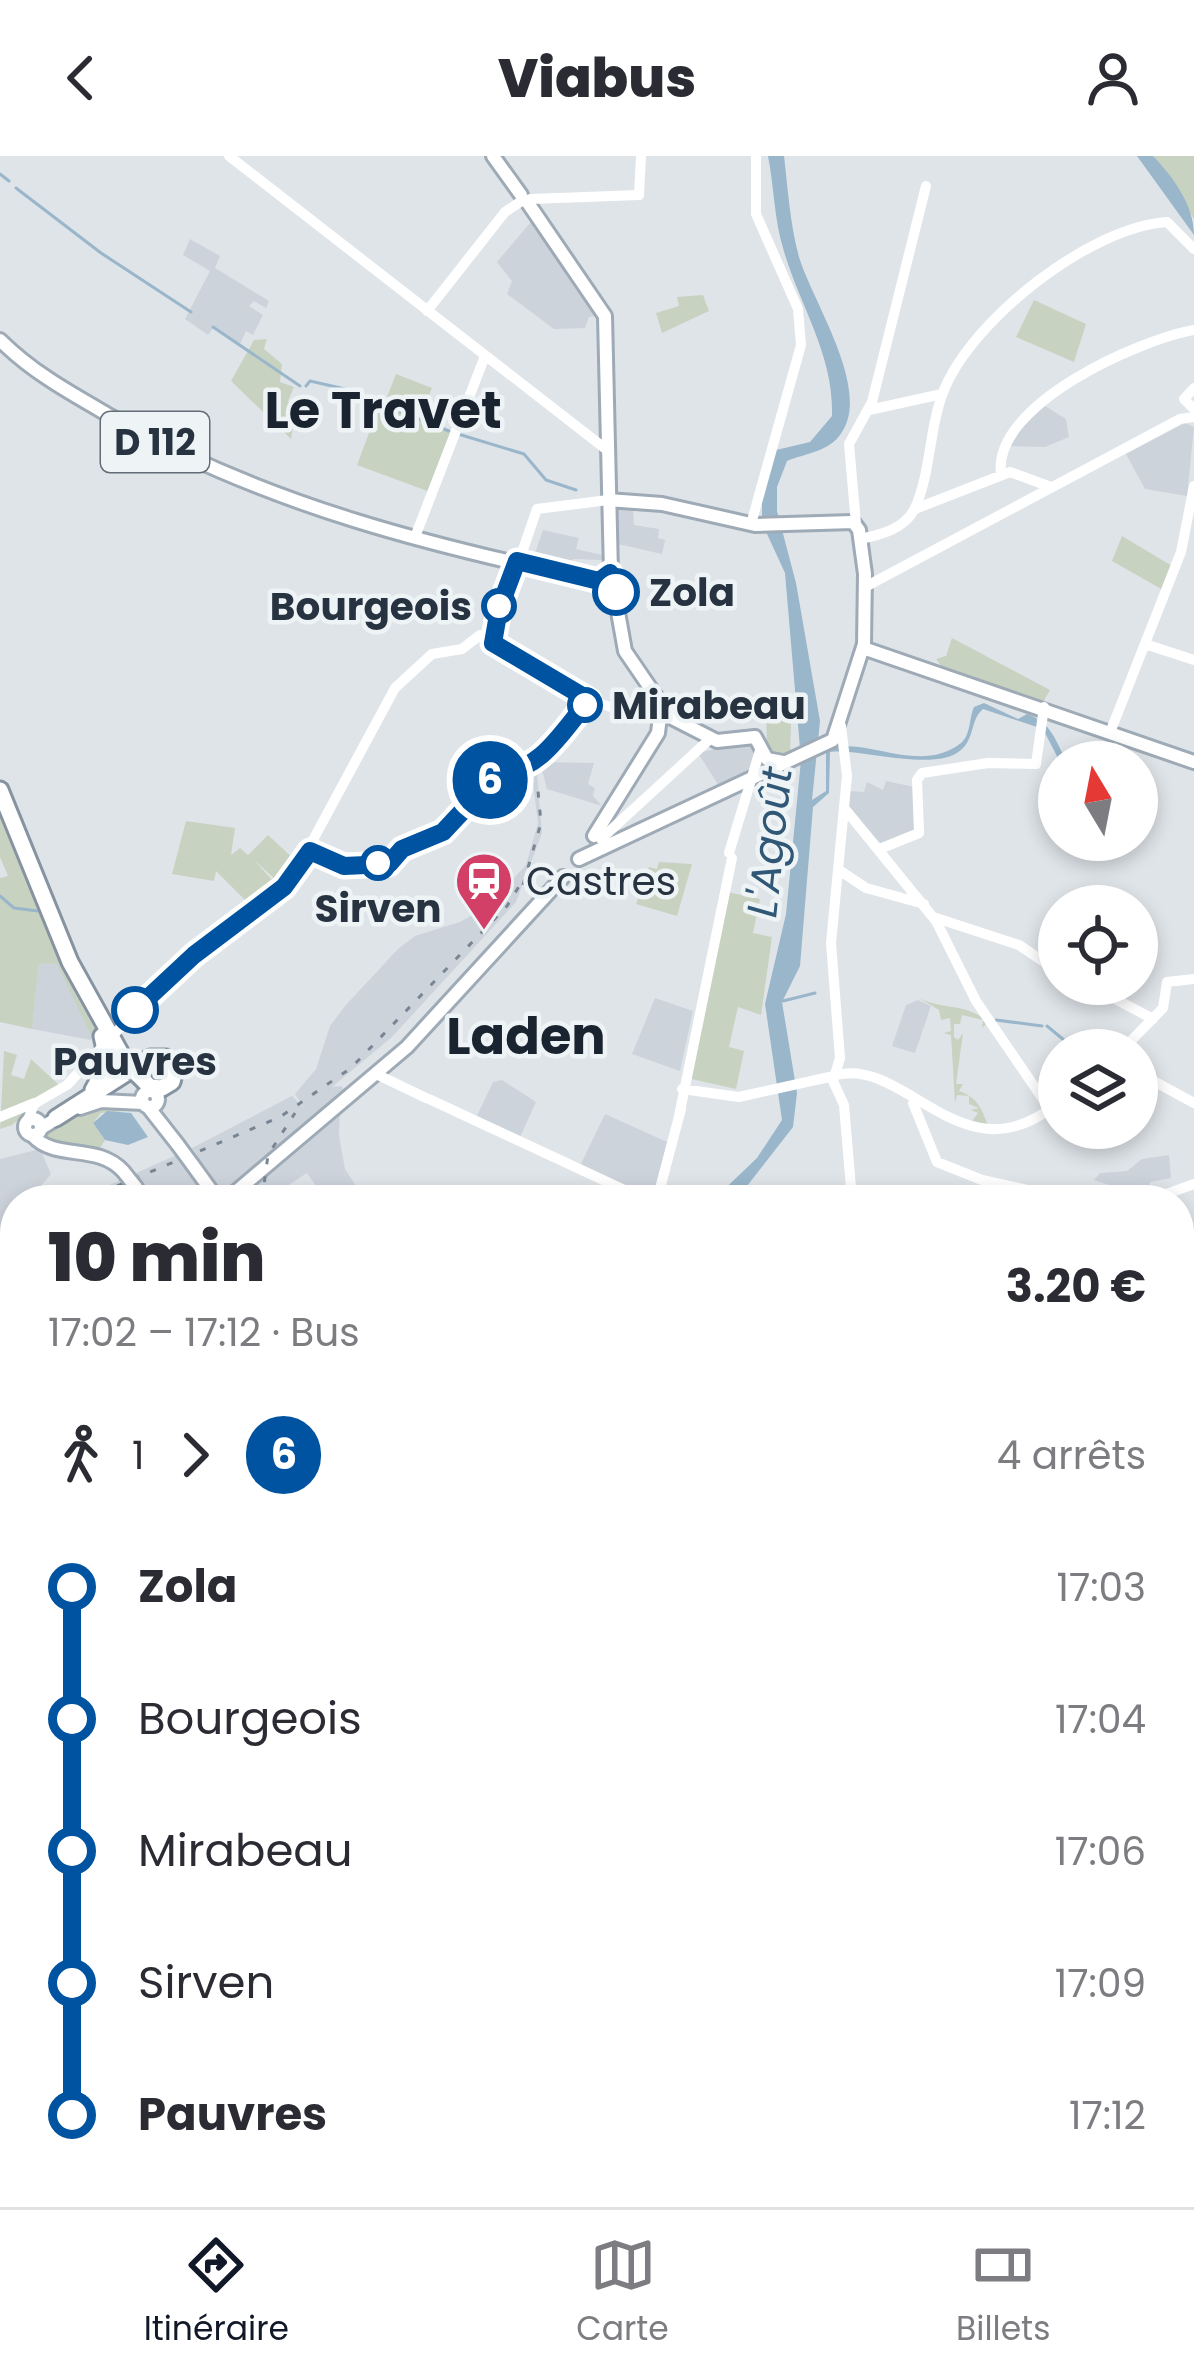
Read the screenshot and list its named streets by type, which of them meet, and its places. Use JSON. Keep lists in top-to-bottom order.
{
  "streets": {
    "main road": ["D 112"]
  },
  "districts": ["Le Travet", "Laden"],
  "water": ["L'Agoût"],
  "places": {
    "other": [
      "Zola",
      "Bourgeois",
      "Mirabeau",
      "Sirven",
      "Pauvres"
    ],
    "station": ["Castres"]
  },
  "lines": ["bus line 6"],
  "north": "top",
  "page": {
    "header": "Viabus",
    "on_map": "6",
    "heading": ["10 min", "17:02 – 17:12 · Bus", "3.20 €"],
    "legs": ["1", "6", "4 arrêts"],
    "list": [
      {
        "name": "Zola",
        "value": "17:03"
      },
      {
        "name": "Bourgeois",
        "value": "17:04"
      },
      {
        "name": "Mirabeau",
        "value": "17:06"
      },
      {
        "name": "Sirven",
        "value": "17:09"
      },
      {
        "name": "Pauvres",
        "value": "17:12"
      }
    ],
    "tabs": ["Itinéraire", "Carte", "Billets"]
  }
}
